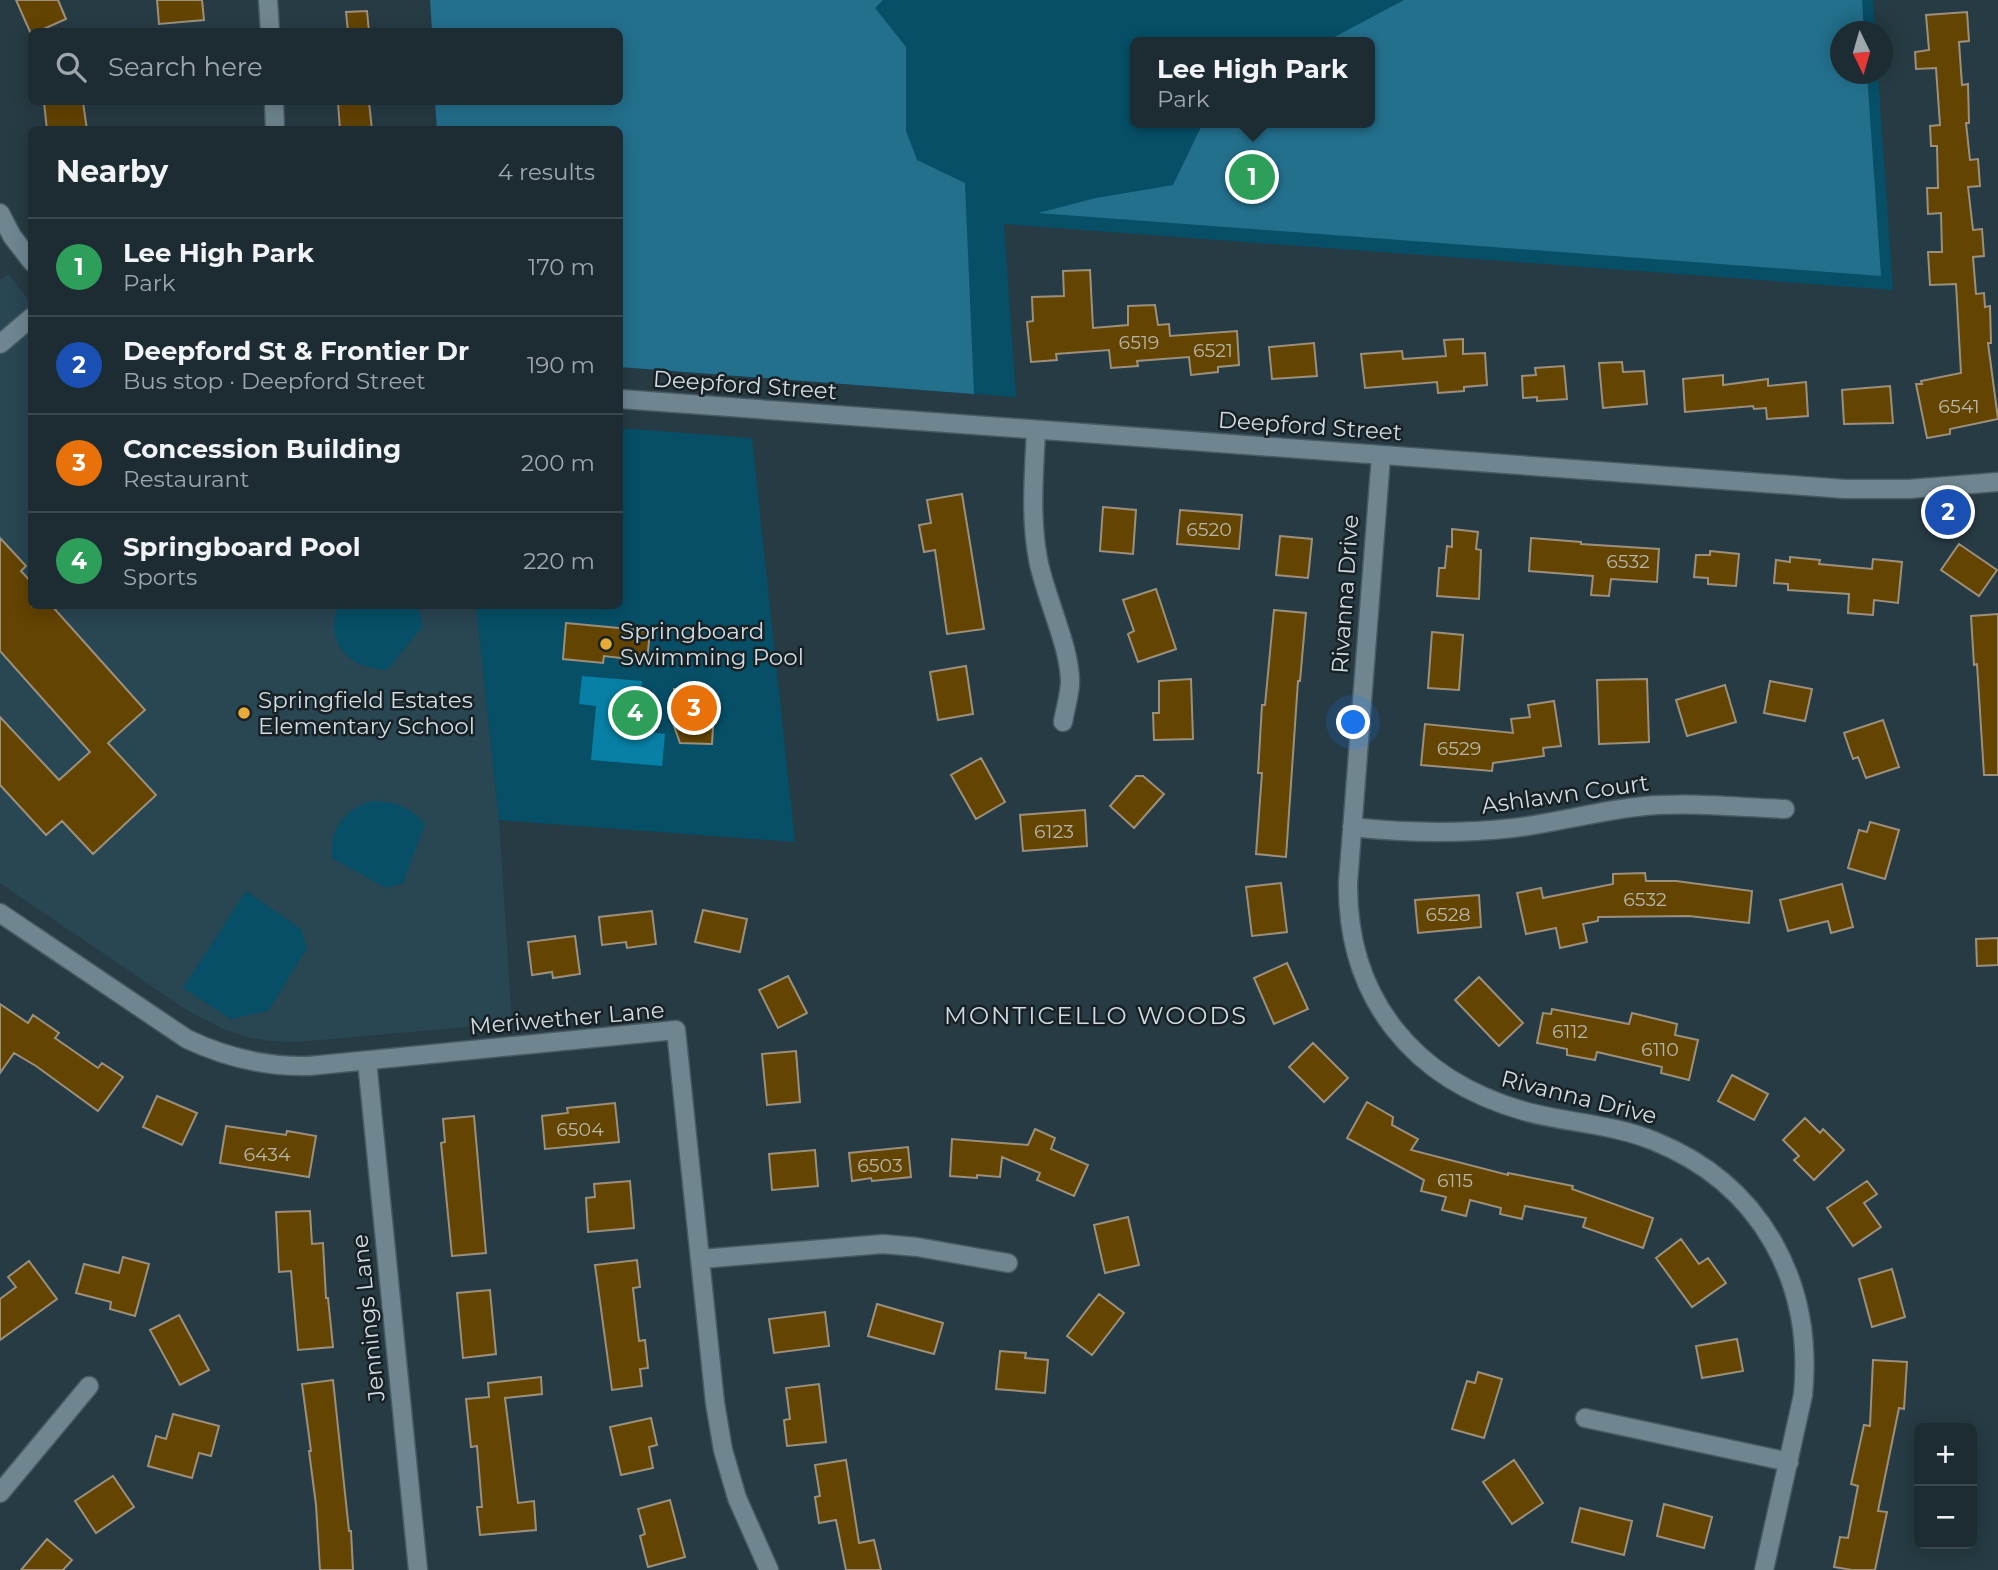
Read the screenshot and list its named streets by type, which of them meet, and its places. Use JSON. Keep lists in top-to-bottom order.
{
  "streets": {
    "street": [
      "Deepford Street",
      "Rivanna Drive",
      "Ashlawn Court",
      "Meriwether Lane",
      "Jennings Lane"
    ]
  },
  "crossings": [
    ["Deepford Street", "Rivanna Drive"],
    ["Rivanna Drive", "Ashlawn Court"],
    ["Meriwether Lane", "Jennings Lane"]
  ],
  "districts": ["MONTICELLO WOODS"],
  "places": ["Springboard Swimming Pool", "Springfield Estates Elementary School"],
  "house_numbers": [
    "6519",
    "6521",
    "6541",
    "6520",
    "6532",
    "6529",
    "6123",
    "6532",
    "6528",
    "6112",
    "6110",
    "6504",
    "6434",
    "6503",
    "6115"
  ],
  "north": "bottom",
  "page": {
    "search": "Search here",
    "popup": ["Lee High Park", "Park"],
    "heading": ["Nearby", "4 results"],
    "pins": [
      "1",
      "2",
      "3",
      "4"
    ],
    "list": [
      {
        "mark": "1",
        "name": "Lee High Park",
        "note": "Park",
        "value": "170 m"
      },
      {
        "mark": "2",
        "name": "Deepford St & Frontier Dr",
        "note": "Bus stop · Deepford Street",
        "value": "190 m"
      },
      {
        "mark": "3",
        "name": "Concession Building",
        "note": "Restaurant",
        "value": "200 m"
      },
      {
        "mark": "4",
        "name": "Springboard Pool",
        "note": "Sports",
        "value": "220 m"
      }
    ],
    "map_buttons": ["+", "−"]
  }
}
